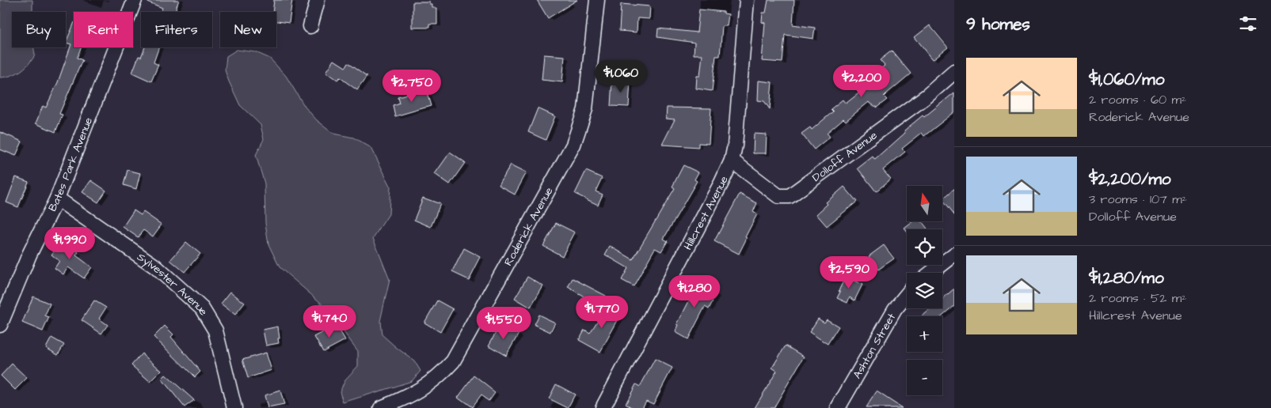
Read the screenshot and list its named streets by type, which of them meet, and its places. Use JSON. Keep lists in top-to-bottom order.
{
  "streets": {
    "street": [
      "Dolloff Avenue",
      "Bates Park Avenue",
      "Hillcrest Avenue",
      "Roderick Avenue",
      "Sylvester Avenue",
      "Ashton Street"
    ]
  },
  "crossings": [
    ["Dolloff Avenue", "Hillcrest Avenue"],
    ["Bates Park Avenue", "Sylvester Avenue"]
  ],
  "north": "top",
  "page": {
    "heading": "9 homes",
    "chip": [
      "Buy",
      "Rent",
      "Filters",
      "New"
    ],
    "list": [
      {
        "name": "$1,060/mo",
        "note": "2 rooms · 60 m² · Roderick Avenue"
      },
      {
        "name": "$2,200/mo",
        "note": "3 rooms · 107 m² · Dolloff Avenue"
      },
      {
        "name": "$1,280/mo",
        "note": "2 rooms · 52 m² · Hillcrest Avenue"
      }
    ],
    "price": [
      "$1,060",
      "$2,200",
      "$2,750",
      "$1,990",
      "$2,590",
      "$1,280",
      "$1,770",
      "$1,740",
      "$1,550"
    ],
    "map_buttons": ["+", "−"]
  }
}
